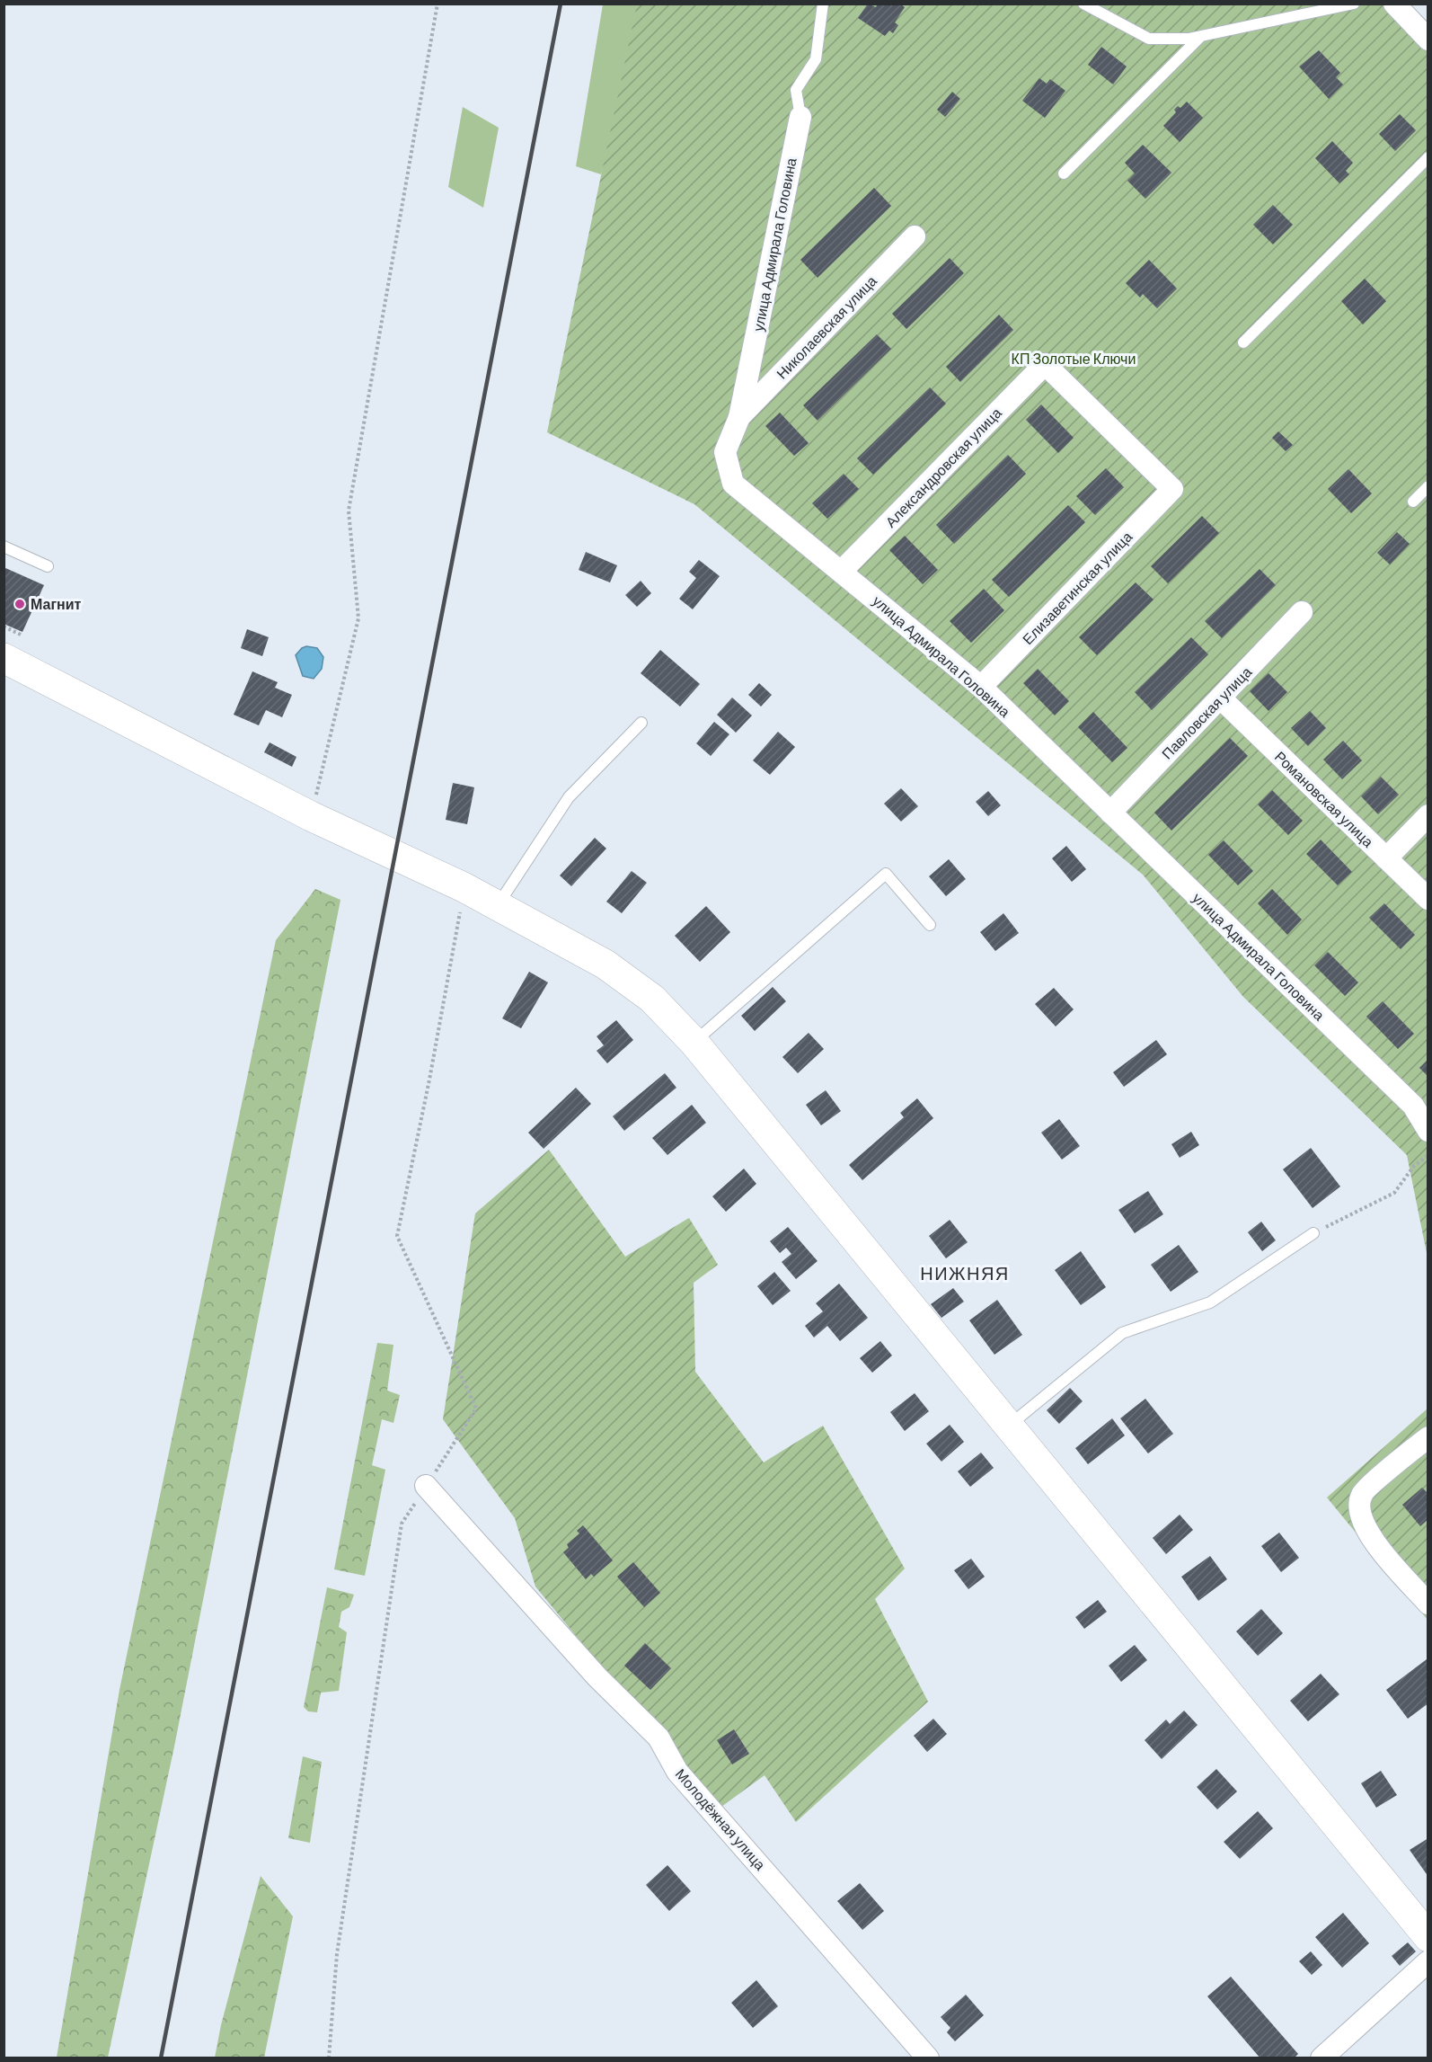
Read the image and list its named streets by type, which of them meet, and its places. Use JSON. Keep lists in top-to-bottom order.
{
  "streets": {
    "street": [
      "улица Адмирала Головина",
      "Николаевская улица",
      "Александровская улица",
      "Елизаветинская улица",
      "Павловская улица",
      "Романовская улица",
      "Молодёжная улица"
    ]
  },
  "crossings": [
    ["улица Адмирала Головина", "Николаевская улица"],
    ["улица Адмирала Головина", "Александровская улица"],
    ["улица Адмирала Головина", "Елизаветинская улица"],
    ["улица Адмирала Головина", "Павловская улица"],
    ["Александровская улица", "Елизаветинская улица"],
    ["Павловская улица", "Романовская улица"]
  ],
  "districts": ["НИЖНЯЯ"],
  "parks": ["КП Золотые Ключи"],
  "places": ["Магнит"]
}
